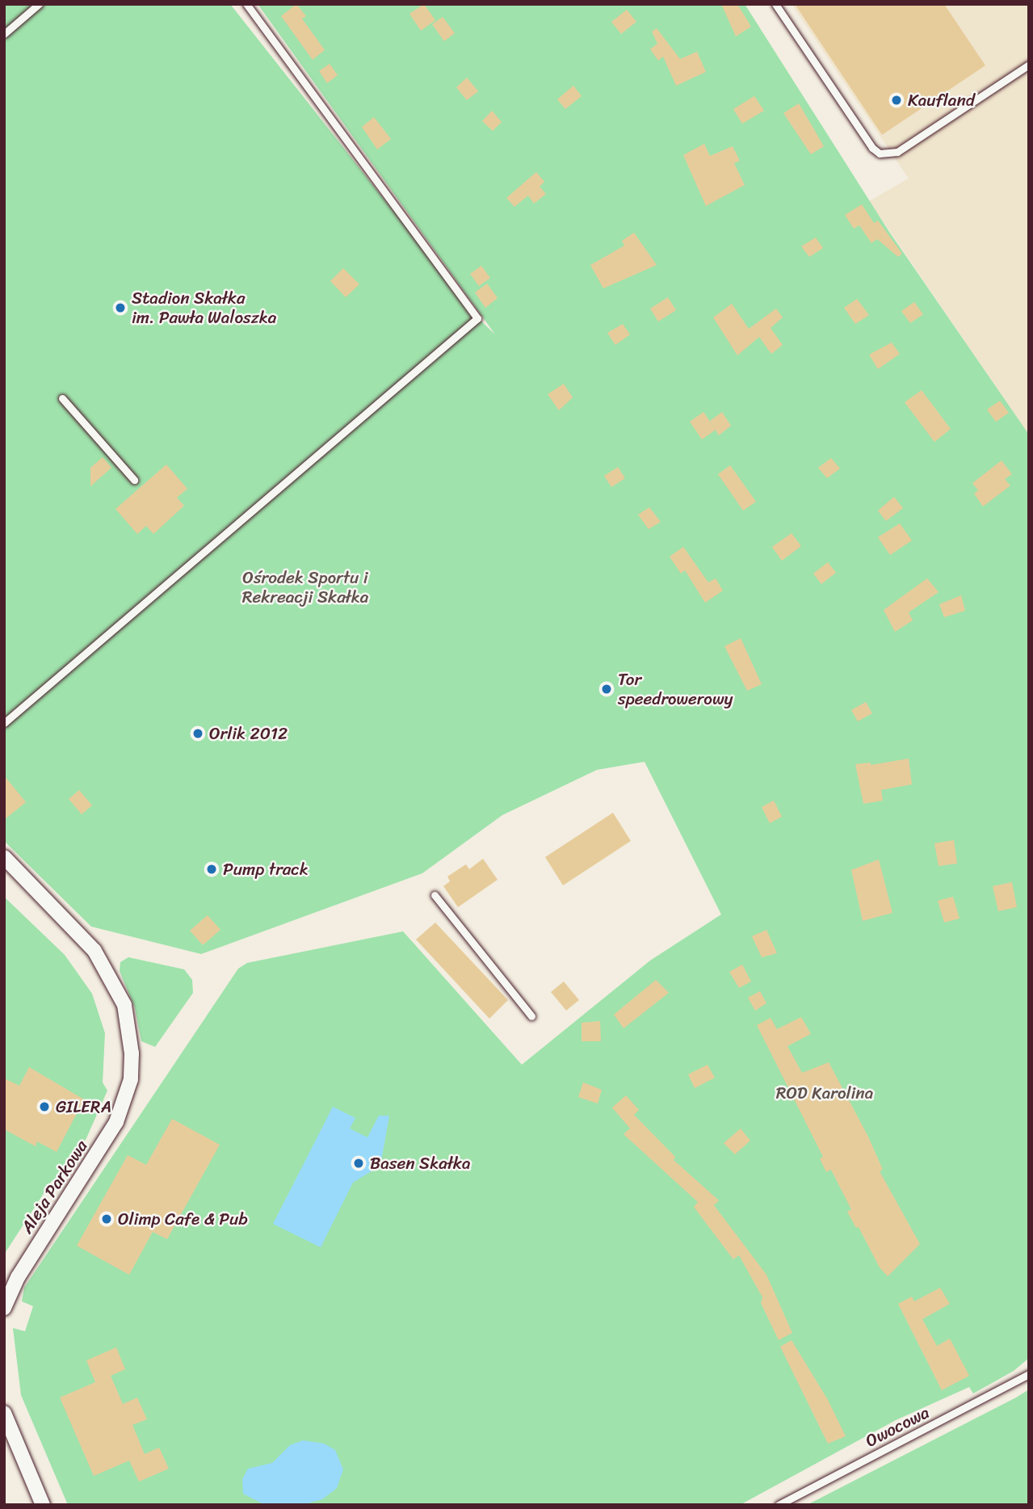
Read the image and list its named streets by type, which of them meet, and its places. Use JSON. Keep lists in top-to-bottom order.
{
  "streets": {
    "street": ["Aleja Parkowa"],
    "lane": ["Owocowa"]
  },
  "parks": ["Ośrodek Sportu i Rekreacji Skałka", "ROD Karolina"],
  "places": [
    "Kaufland",
    "Stadion Skałka im. Pawła Waloszka",
    "Tor speedrowerowy",
    "Orlik 2012",
    "Pump track",
    "GILERA",
    "Basen Skałka",
    "Olimp Cafe & Pub"
  ]
}
